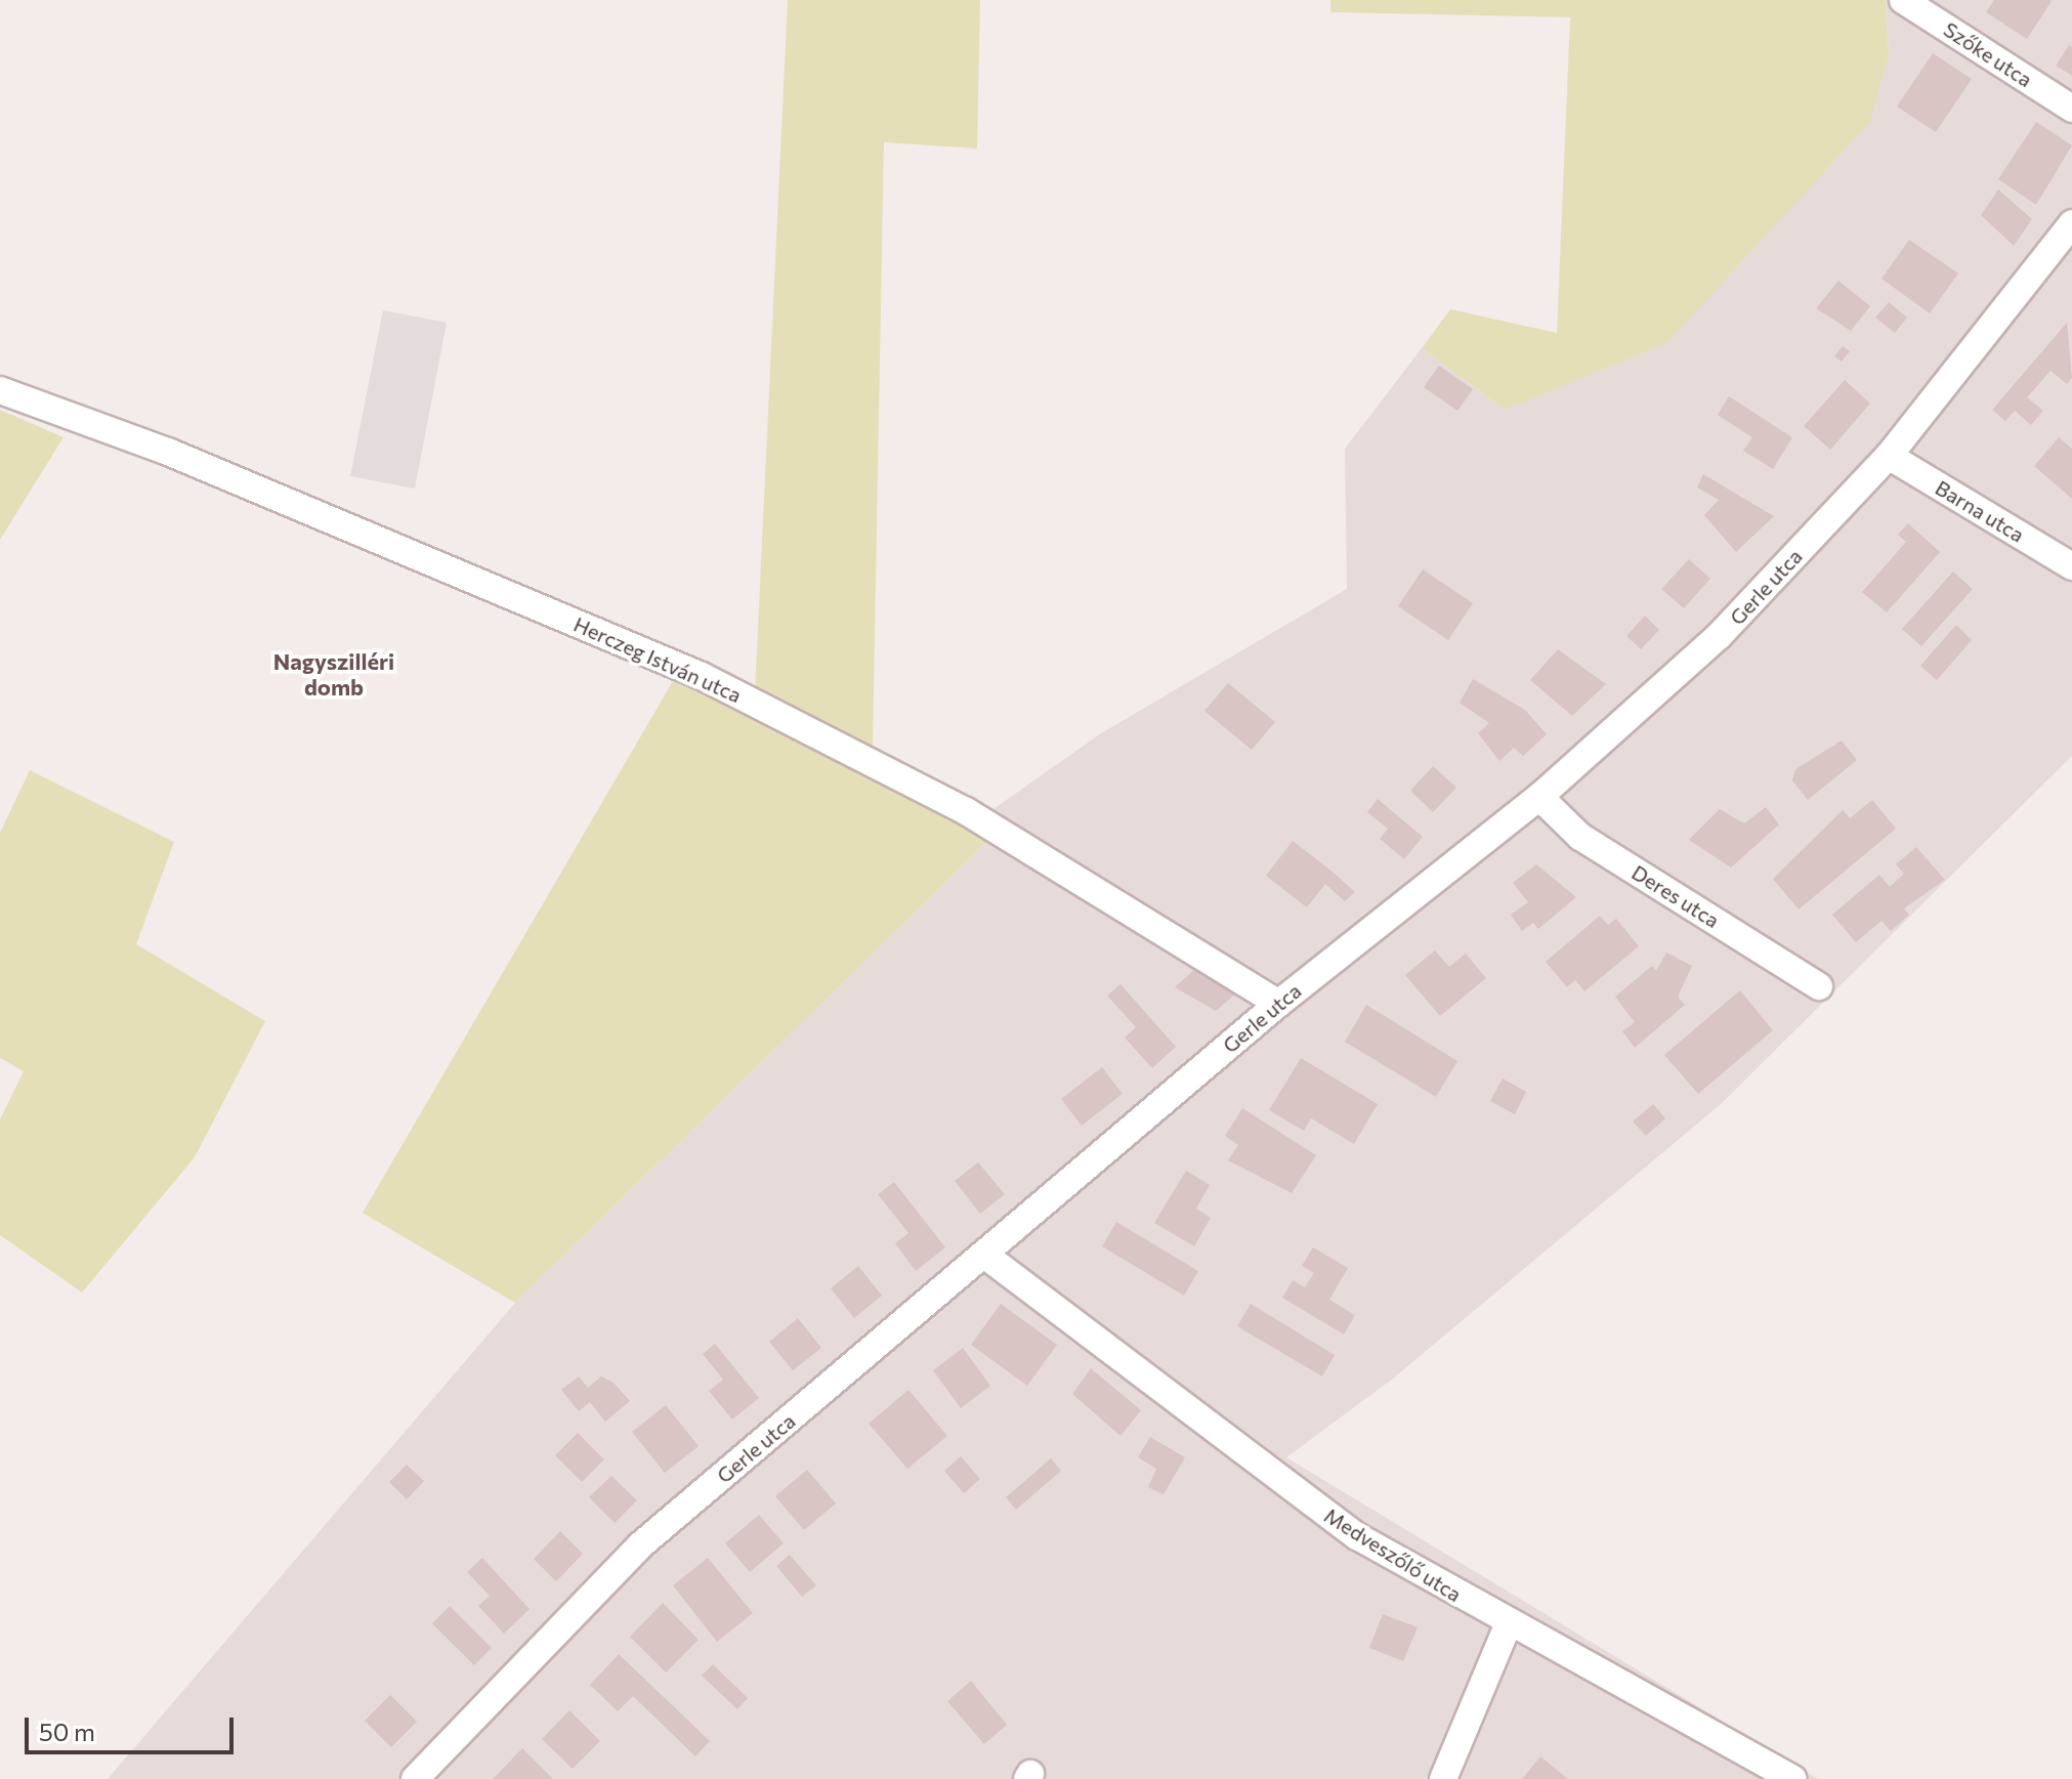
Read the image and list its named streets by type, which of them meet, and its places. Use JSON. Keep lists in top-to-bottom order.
{
  "streets": {
    "street": [
      "Szőke utca",
      "Barna utca",
      "Gerle utca",
      "Herczeg István utca",
      "Deres utca",
      "Medveszőlő utca"
    ]
  },
  "crossings": [
    ["Barna utca", "Gerle utca"],
    ["Gerle utca", "Herczeg István utca"],
    ["Gerle utca", "Deres utca"],
    ["Gerle utca", "Medveszőlő utca"]
  ],
  "districts": ["Nagyszilléri domb"],
  "scale_bar": "50 m"
}
